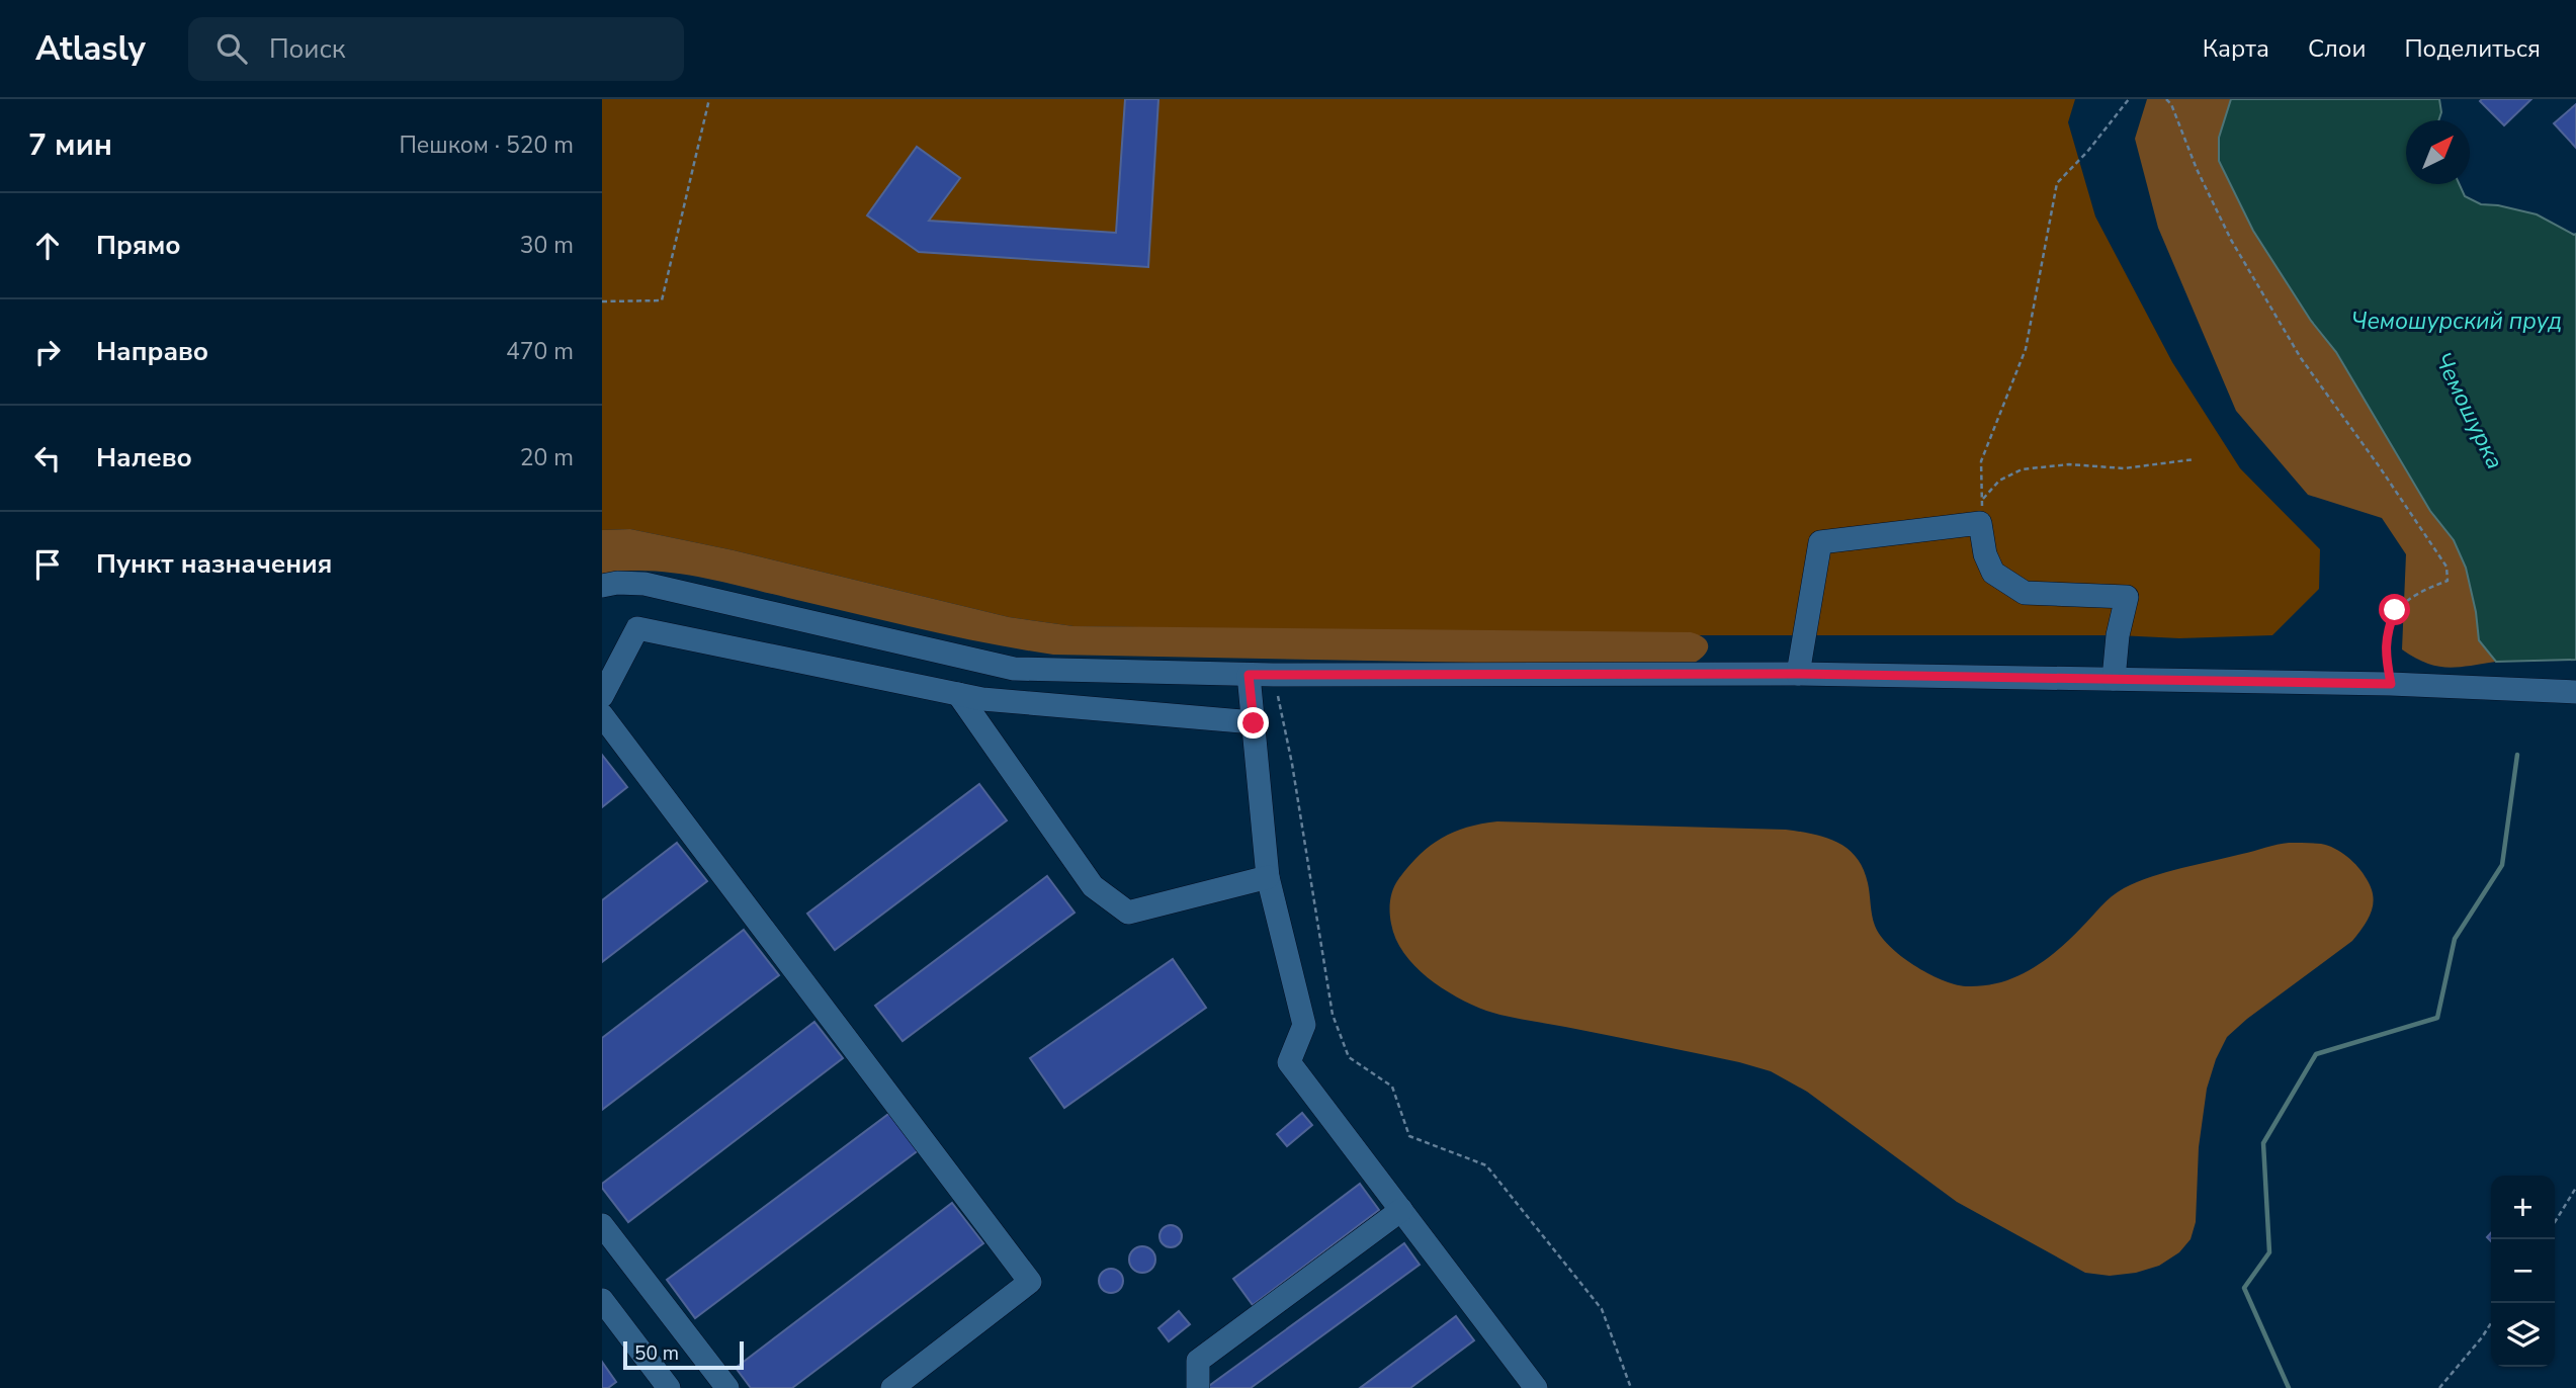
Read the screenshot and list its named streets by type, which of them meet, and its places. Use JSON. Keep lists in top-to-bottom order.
{
  "water": ["Чемошурский пруд", "Чемошурка"],
  "scale_bar": "50 m",
  "north": "top right",
  "page": {
    "header": "Atlasly",
    "search": "Поиск",
    "nav": ["Карта", "Слои", "Поделиться"],
    "heading": ["7 мин", "Пешком · 520 m"],
    "list": [
      ["Прямо", "30 m"],
      ["Направо", "470 m"],
      ["Налево", "20 m"],
      "Пункт назначения"
    ],
    "map_buttons": ["+", "−"],
    "scale": "50 m"
  }
}
